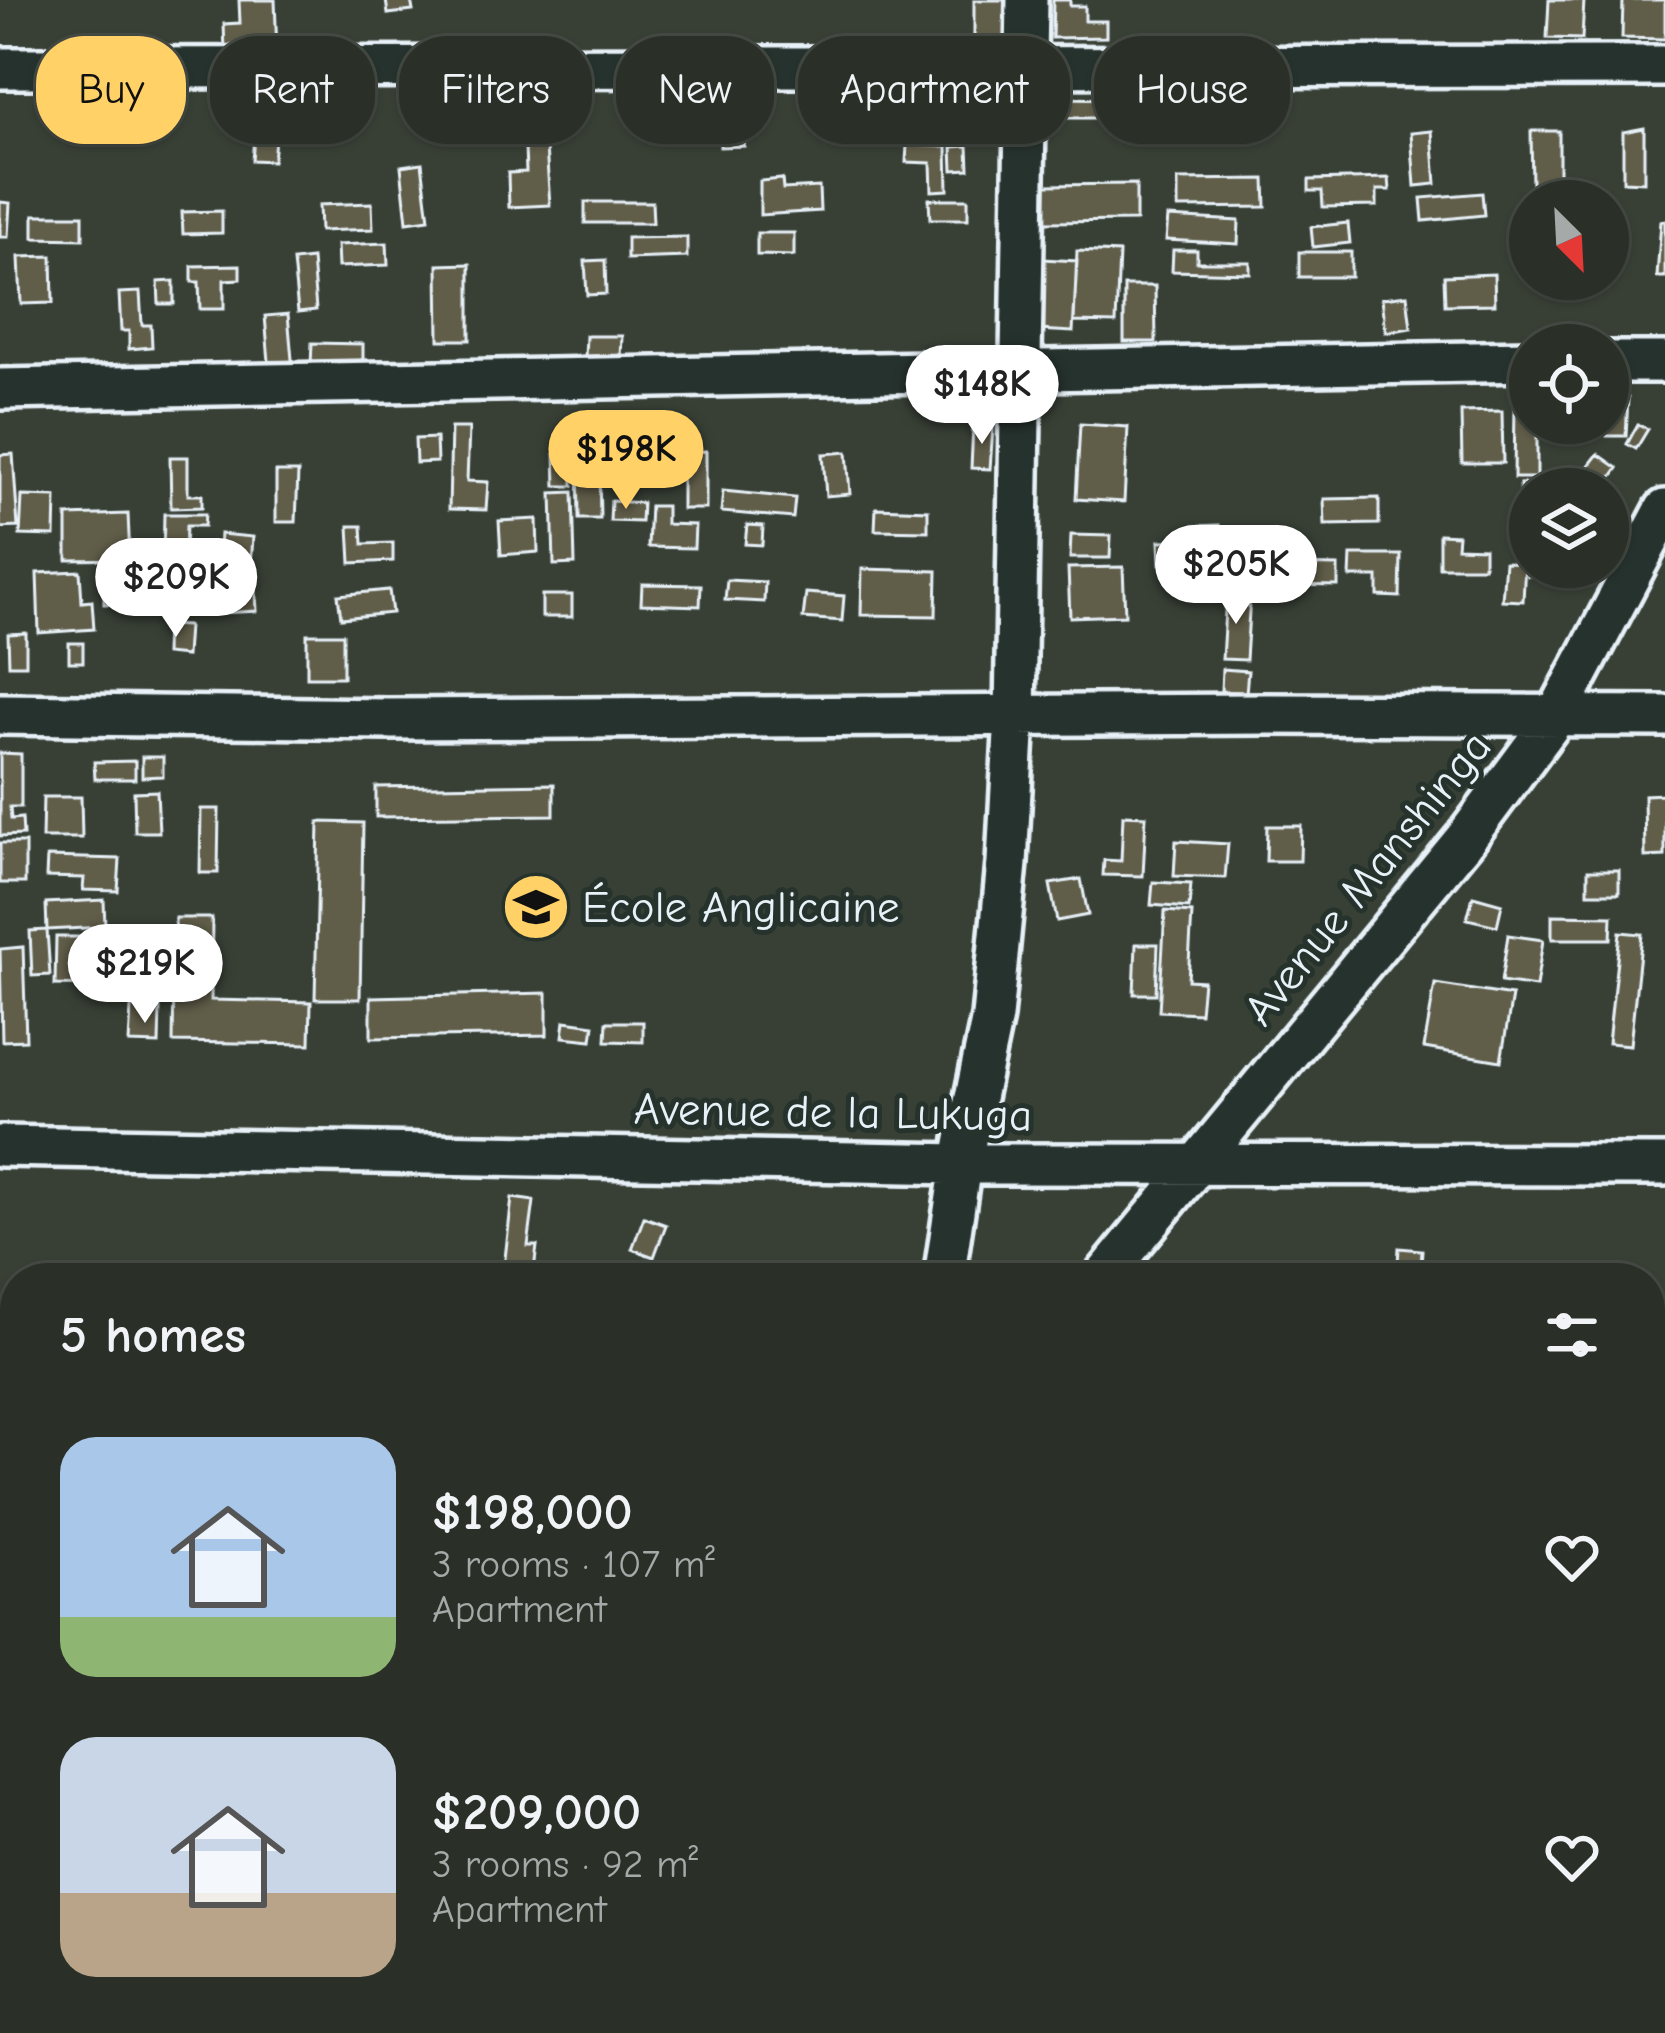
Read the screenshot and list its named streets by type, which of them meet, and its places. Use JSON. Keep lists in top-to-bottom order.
{
  "streets": {
    "street": ["Avenue Manshinga", "Avenue de la Lukuga"]
  },
  "crossings": [
    ["Avenue Manshinga", "Avenue de la Lukuga"]
  ],
  "places": {
    "school or university": ["École Anglicaine"]
  },
  "north": "bottom right",
  "page": {
    "chip": [
      "Buy",
      "Rent",
      "Filters",
      "New",
      "Apartment",
      "House"
    ],
    "price": [
      "$148K",
      "$198K",
      "$205K",
      "$209K",
      "$219K"
    ],
    "heading": "5 homes",
    "list": [
      {
        "name": "$198,000",
        "note": "3 rooms · 107 m² · Apartment"
      },
      {
        "name": "$209,000",
        "note": "3 rooms · 92 m² · Apartment"
      }
    ]
  }
}
